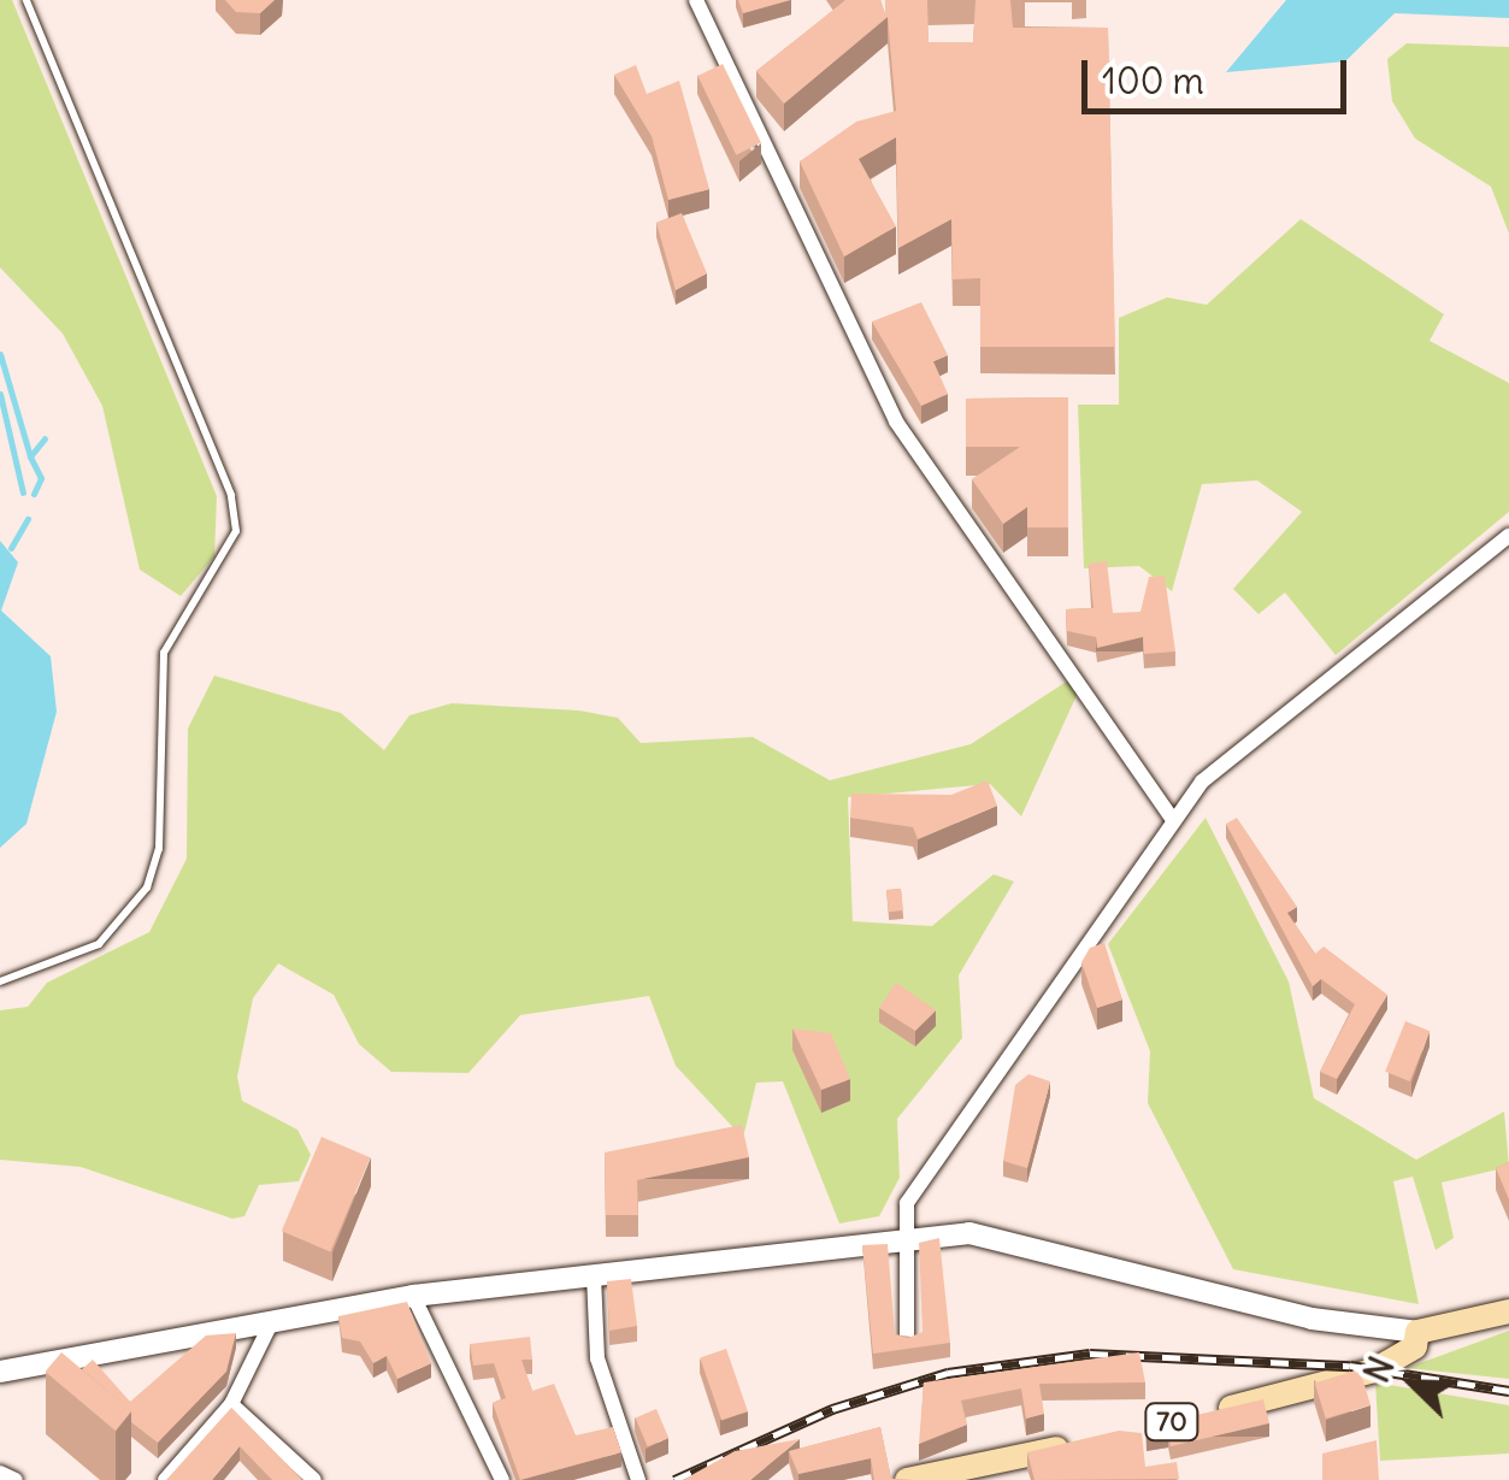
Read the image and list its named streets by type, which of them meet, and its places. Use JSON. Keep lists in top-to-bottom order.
{
  "streets": {
    "main road": ["70"]
  },
  "scale_bar": "100 m",
  "north": "top left"
}
